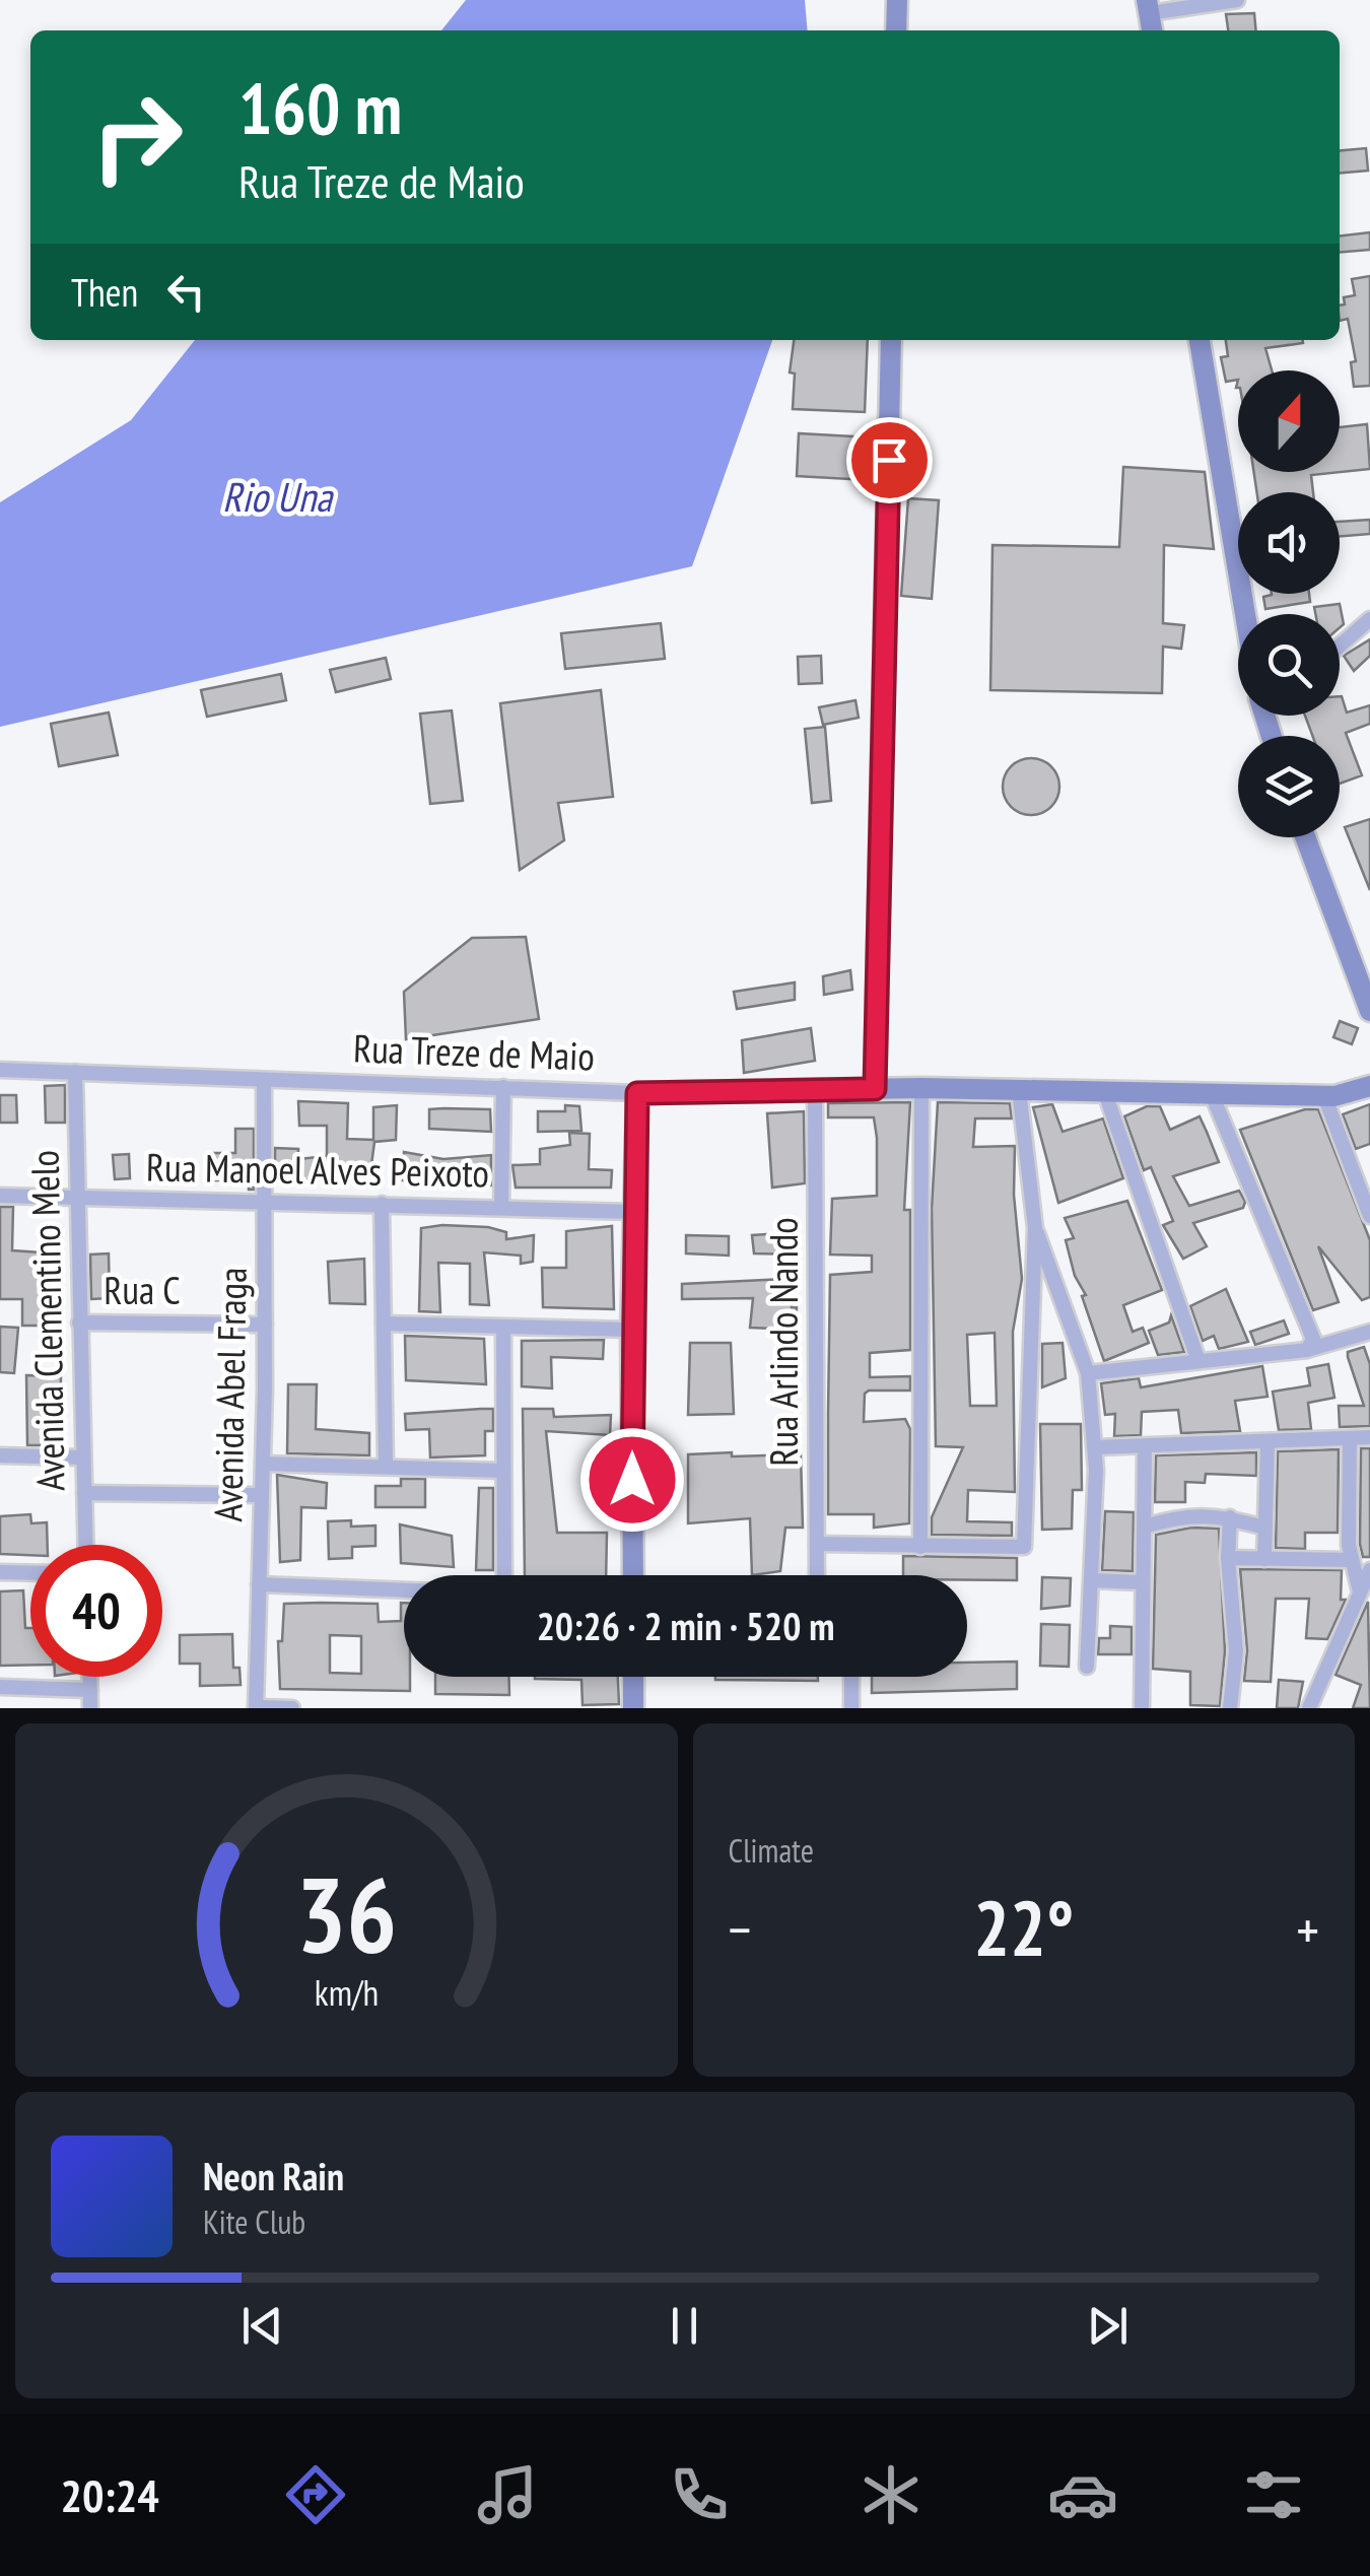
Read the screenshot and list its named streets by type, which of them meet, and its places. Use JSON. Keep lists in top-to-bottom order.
{
  "streets": {
    "street": [
      "Rua Treze de Maio",
      "Rua Manoel Alves Peixoto",
      "Rua C",
      "Avenida Clementino Melo",
      "Rua Arlindo Nando",
      "Avenida Abel Fraga"
    ]
  },
  "crossings": [
    ["Rua Treze de Maio", "Avenida Clementino Melo"],
    ["Rua Treze de Maio", "Rua Arlindo Nando"],
    ["Rua Treze de Maio", "Avenida Abel Fraga"],
    ["Rua Manoel Alves Peixoto", "Avenida Clementino Melo"],
    ["Rua Manoel Alves Peixoto", "Avenida Abel Fraga"],
    ["Rua C", "Avenida Clementino Melo"],
    ["Rua C", "Avenida Abel Fraga"]
  ],
  "water": ["Rio Una"],
  "north": "top",
  "page": {
    "turn": ["160 m", "Rua Treze de Maio"],
    "then": "Then",
    "limit": "40",
    "trip": "20:26 · 2 min · 520 m",
    "tile": "Climate",
    "heat": ["−", "22°", "+"],
    "song": ["Neon Rain", "Kite Club"],
    "tabs": "20:24",
    "gauge": ["36", "km/h"]
  }
}
